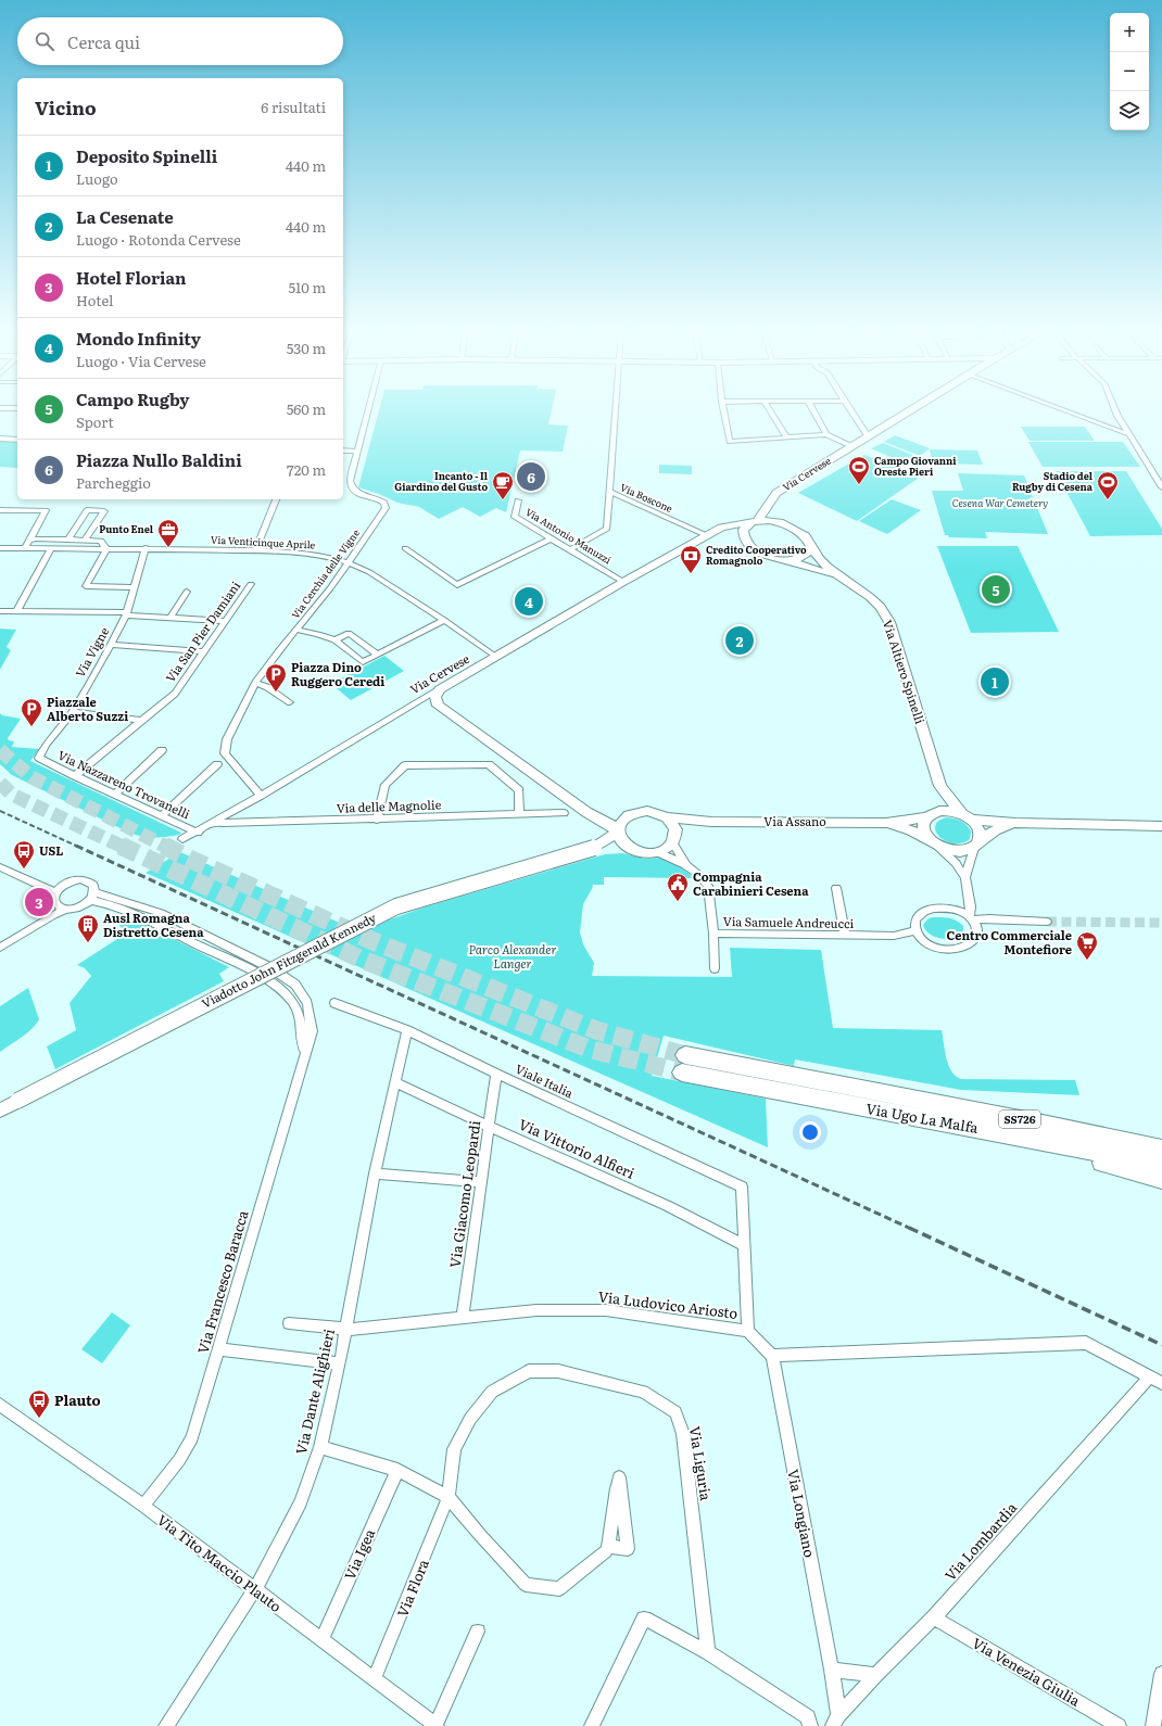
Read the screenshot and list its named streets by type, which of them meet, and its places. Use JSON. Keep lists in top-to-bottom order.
{
  "streets": {
    "highway": ["Via Ugo La Malfa", "SS726"],
    "main road": [
      "Via Cervese",
      "Via Altiero Spinelli",
      "Via Assano",
      "Viadotto John Fitzgerald Kennedy"
    ],
    "street": [
      "Via Boscone",
      "Via Antonio Manuzzi",
      "Via Venticinque Aprile",
      "Via Cerchia delle Vigne",
      "Via San Pier Damiani",
      "Via Vigne",
      "Via Nazzareno Trovanelli",
      "Via delle Magnolie",
      "Via Samuele Andreucci",
      "Viale Italia",
      "Via Vittorio Alfieri",
      "Via Giacomo Leopardi",
      "Via Francesco Baracca",
      "Via Ludovico Ariosto",
      "Via Dante Alighieri",
      "Via Liguria",
      "Via Longiano",
      "Via Lombardia",
      "Via Igea",
      "Via Tito Maccio Plauto",
      "Via Flora",
      "Via Venezia Giulia"
    ]
  },
  "crossings": [
    ["Via Cervese", "Via Boscone"],
    ["Via Cervese", "Via Antonio Manuzzi"],
    ["Via Cervese", "Via Venticinque Aprile"],
    ["Via Cervese", "Via Cerchia delle Vigne"],
    ["Via Cervese", "Via Nazzareno Trovanelli"],
    ["Via Cervese", "Via delle Magnolie"],
    ["Via Venticinque Aprile", "Via Cerchia delle Vigne"],
    ["Via Venticinque Aprile", "Via Vigne"],
    ["Via San Pier Damiani", "Via Nazzareno Trovanelli"],
    ["Via Vigne", "Via Nazzareno Trovanelli"],
    ["Via Altiero Spinelli", "Via Assano"],
    ["Via Assano", "Via Samuele Andreucci"],
    ["Via Assano", "Viadotto John Fitzgerald Kennedy"],
    ["Via Samuele Andreucci", "Viadotto John Fitzgerald Kennedy"],
    ["Viale Italia", "Via Vittorio Alfieri"],
    ["Viale Italia", "Via Giacomo Leopardi"],
    ["Viale Italia", "Via Dante Alighieri"],
    ["Via Vittorio Alfieri", "Via Giacomo Leopardi"],
    ["Via Vittorio Alfieri", "Via Dante Alighieri"],
    ["Via Giacomo Leopardi", "Via Ludovico Ariosto"],
    ["Via Francesco Baracca", "Via Tito Maccio Plauto"],
    ["Via Ludovico Ariosto", "Via Dante Alighieri"],
    ["Via Ludovico Ariosto", "Via Longiano"],
    ["Via Dante Alighieri", "Via Tito Maccio Plauto"],
    ["Via Liguria", "Via Flora"],
    ["Via Longiano", "Via Lombardia"],
    ["Via Lombardia", "Via Venezia Giulia"],
    ["Via Igea", "Via Tito Maccio Plauto"],
    ["Via Tito Maccio Plauto", "Via Flora"]
  ],
  "parks": ["Cesena War Cemetery", "Parco Alexander Langer"],
  "places": {
    "sports": ["Campo Giovanni Oreste Pieri", "Stadio del Rugby di Cesena"],
    "cafe": ["Incanto - Il Giardino del Gusto"],
    "office": ["Punto Enel"],
    "bank": ["Credito Cooperativo Romagnolo"],
    "parking": ["Piazza Dino Ruggero Ceredi", "Piazzale Alberto Suzzi"],
    "bus stop": ["USL", "Plauto"],
    "public building": ["Compagnia Carabinieri Cesena"],
    "building": ["Ausl Romagna Distretto Cesena"],
    "supermarket": ["Centro Commerciale Montefiore"]
  },
  "page": {
    "map_buttons": ["+", "−"],
    "search": "Cerca qui",
    "heading": ["Vicino", "6 risultati"],
    "list": [
      {
        "mark": "1",
        "name": "Deposito Spinelli",
        "note": "Luogo",
        "value": "440 m"
      },
      {
        "mark": "2",
        "name": "La Cesenate",
        "note": "Luogo · Rotonda Cervese",
        "value": "440 m"
      },
      {
        "mark": "3",
        "name": "Hotel Florian",
        "note": "Hotel",
        "value": "510 m"
      },
      {
        "mark": "4",
        "name": "Mondo Infinity",
        "note": "Luogo · Via Cervese",
        "value": "530 m"
      },
      {
        "mark": "5",
        "name": "Campo Rugby",
        "note": "Sport",
        "value": "560 m"
      },
      {
        "mark": "6",
        "name": "Piazza Nullo Baldini",
        "note": "Parcheggio",
        "value": "720 m"
      }
    ],
    "pins": [
      "6",
      "5",
      "4",
      "2",
      "1",
      "3"
    ]
  }
}
